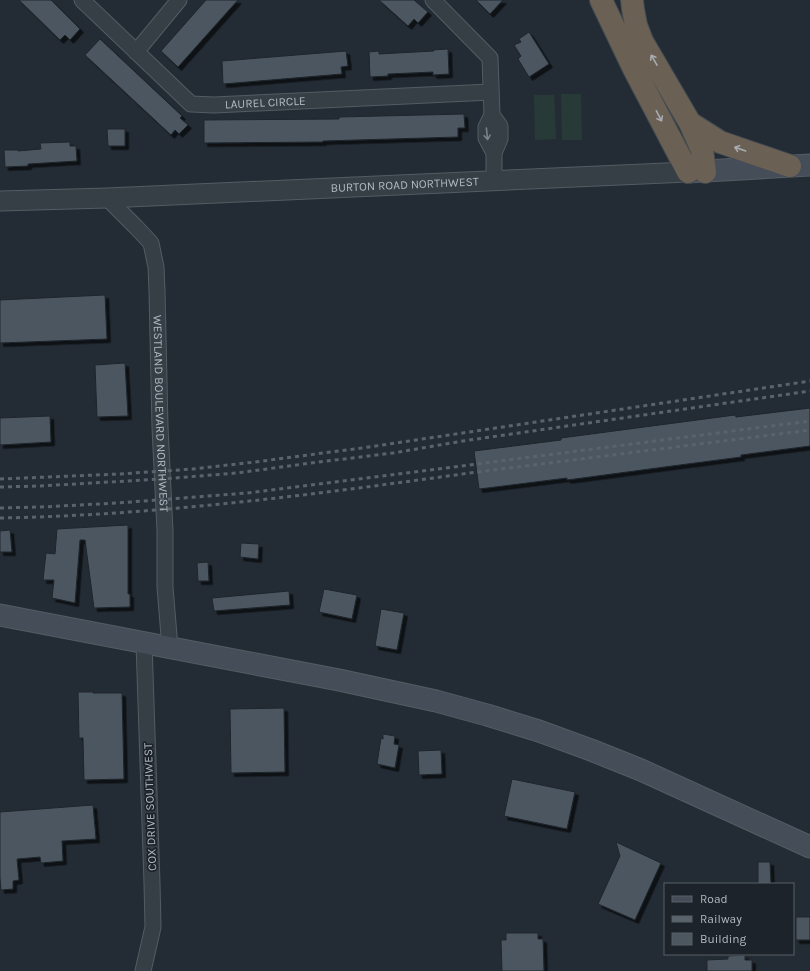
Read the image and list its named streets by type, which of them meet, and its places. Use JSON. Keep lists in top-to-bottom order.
{
  "streets": {
    "main road": ["BURTON ROAD NORTHWEST"],
    "street": ["LAUREL CIRCLE", "WESTLAND BOULEVARD NORTHWEST", "COX DRIVE SOUTHWEST"]
  },
  "crossings": [
    ["BURTON ROAD NORTHWEST", "WESTLAND BOULEVARD NORTHWEST"]
  ],
  "legend": ["Road", "Railway", "Building"]
}
